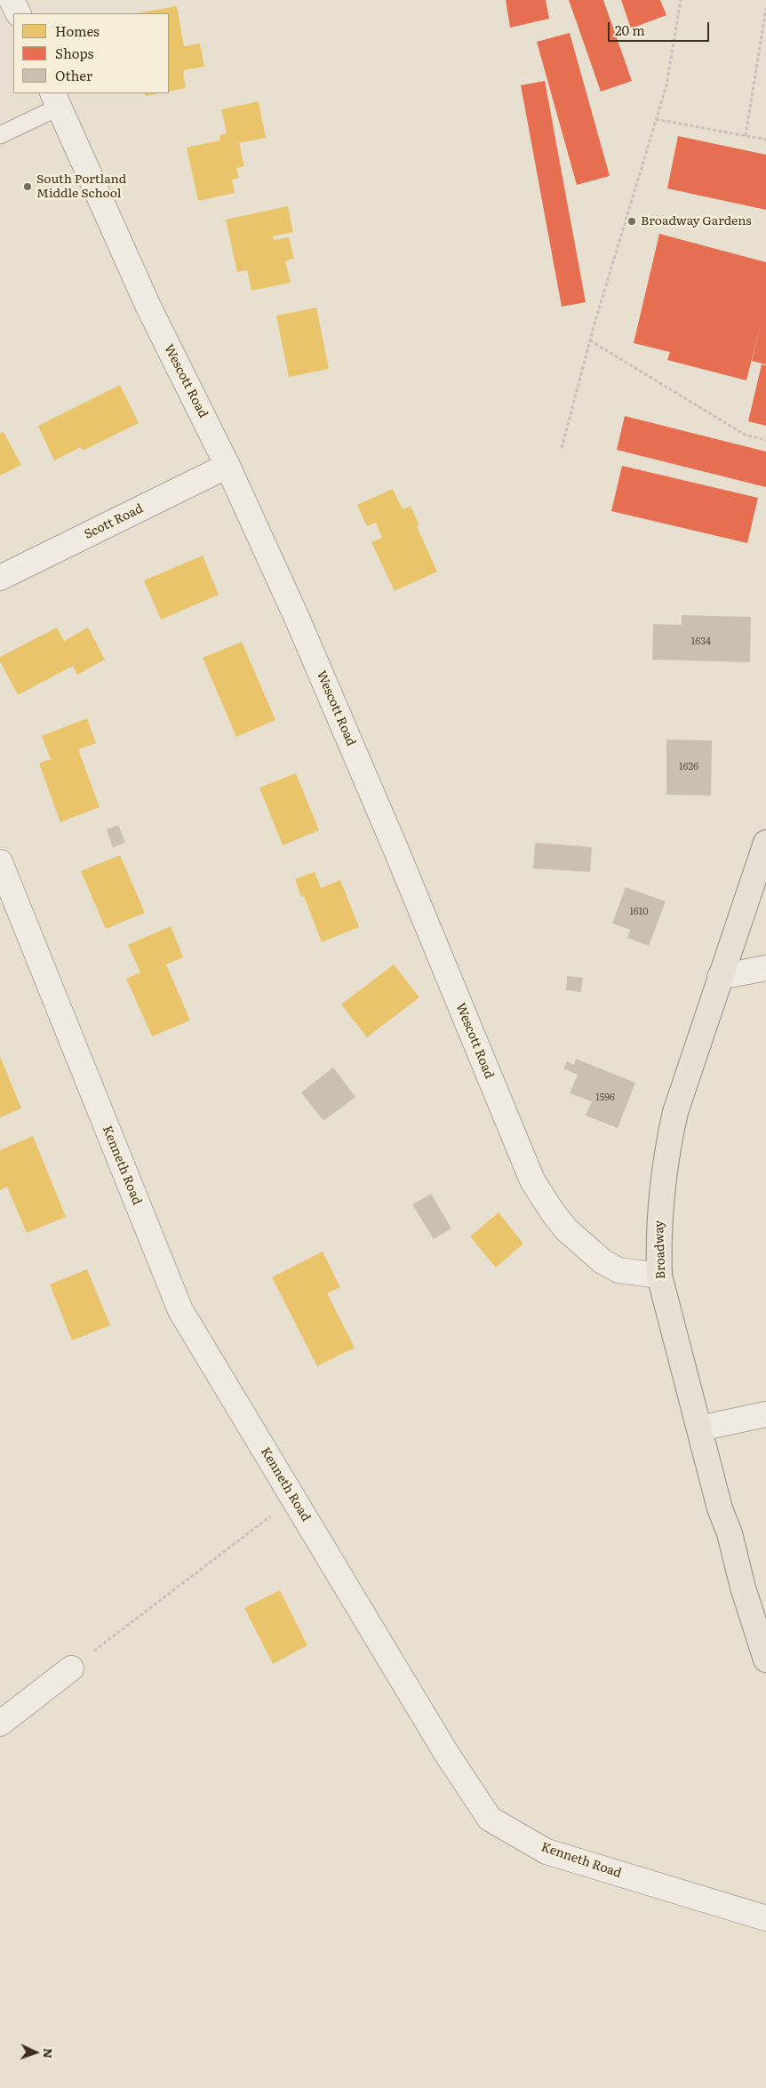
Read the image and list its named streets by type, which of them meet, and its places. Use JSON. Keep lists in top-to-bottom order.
{
  "streets": {
    "main road": ["Broadway"],
    "street": ["Wescott Road", "Scott Road", "Kenneth Road"]
  },
  "crossings": [
    ["Wescott Road", "Scott Road"],
    ["Wescott Road", "Broadway"]
  ],
  "places": ["South Portland Middle School", "Broadway Gardens"],
  "house_numbers": [
    "1634",
    "1626",
    "1610",
    "1596"
  ],
  "legend": ["Homes", "Shops", "Other"],
  "scale_bar": "20 m",
  "north": "right"
}
